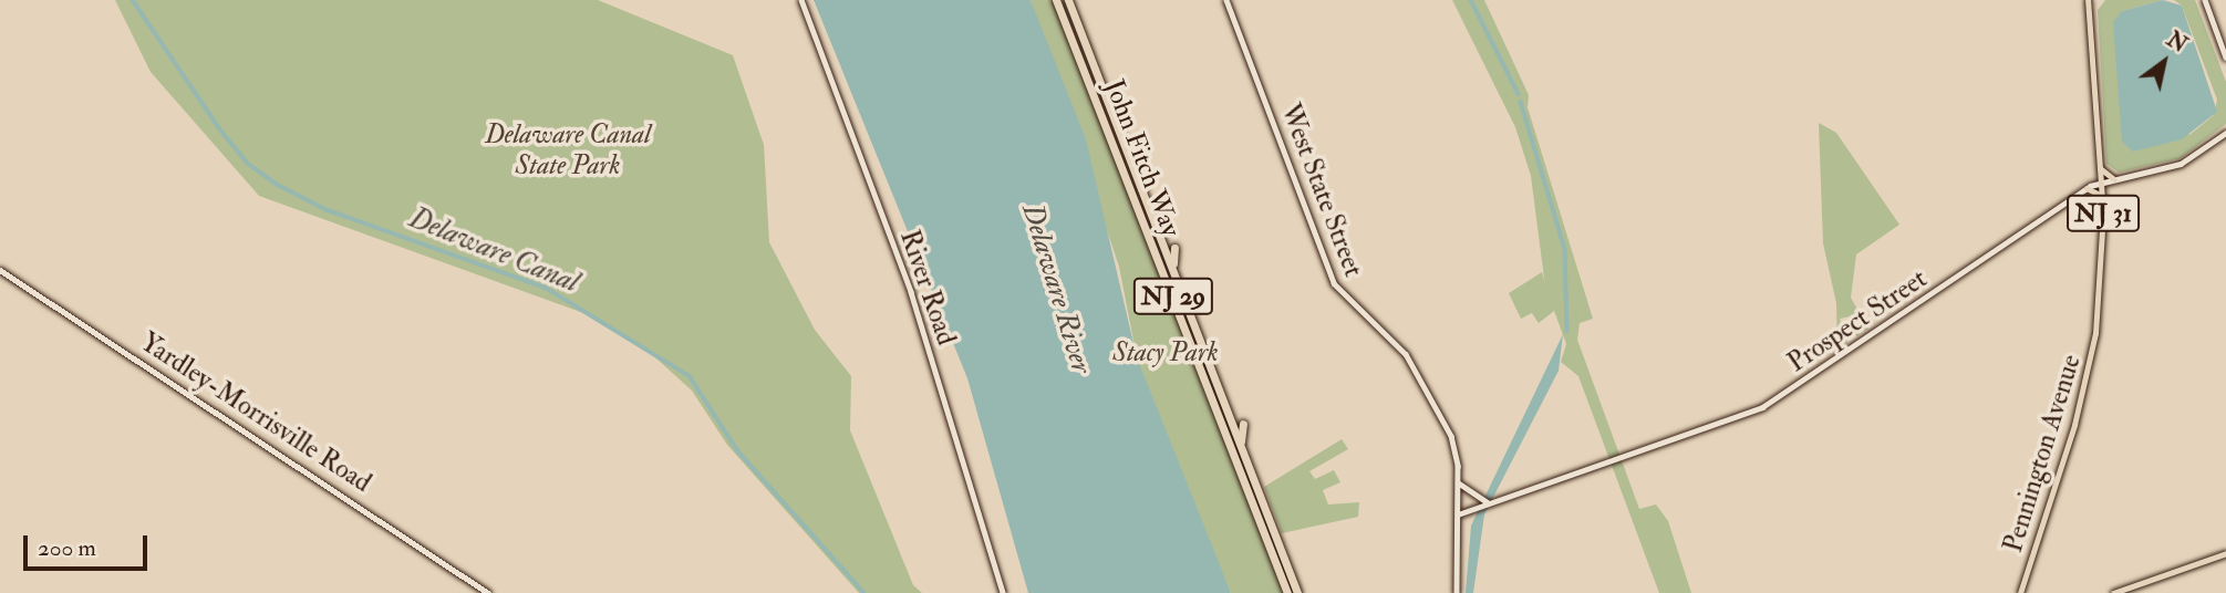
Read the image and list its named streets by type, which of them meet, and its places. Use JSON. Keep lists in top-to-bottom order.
{
  "streets": {
    "highway": ["John Fitch Way", "NJ 29"],
    "main road": ["NJ 31", "Pennington Avenue"],
    "street": [
      "West State Street",
      "River Road",
      "Prospect Street",
      "Yardley-Morrisville Road"
    ]
  },
  "crossings": [
    ["West State Street", "Prospect Street"],
    ["Prospect Street", "Pennington Avenue"]
  ],
  "water": ["Delaware Canal", "Delaware River"],
  "parks": ["Delaware Canal State Park", "Stacy Park"],
  "scale_bar": "200 m",
  "north": "top right"
}
